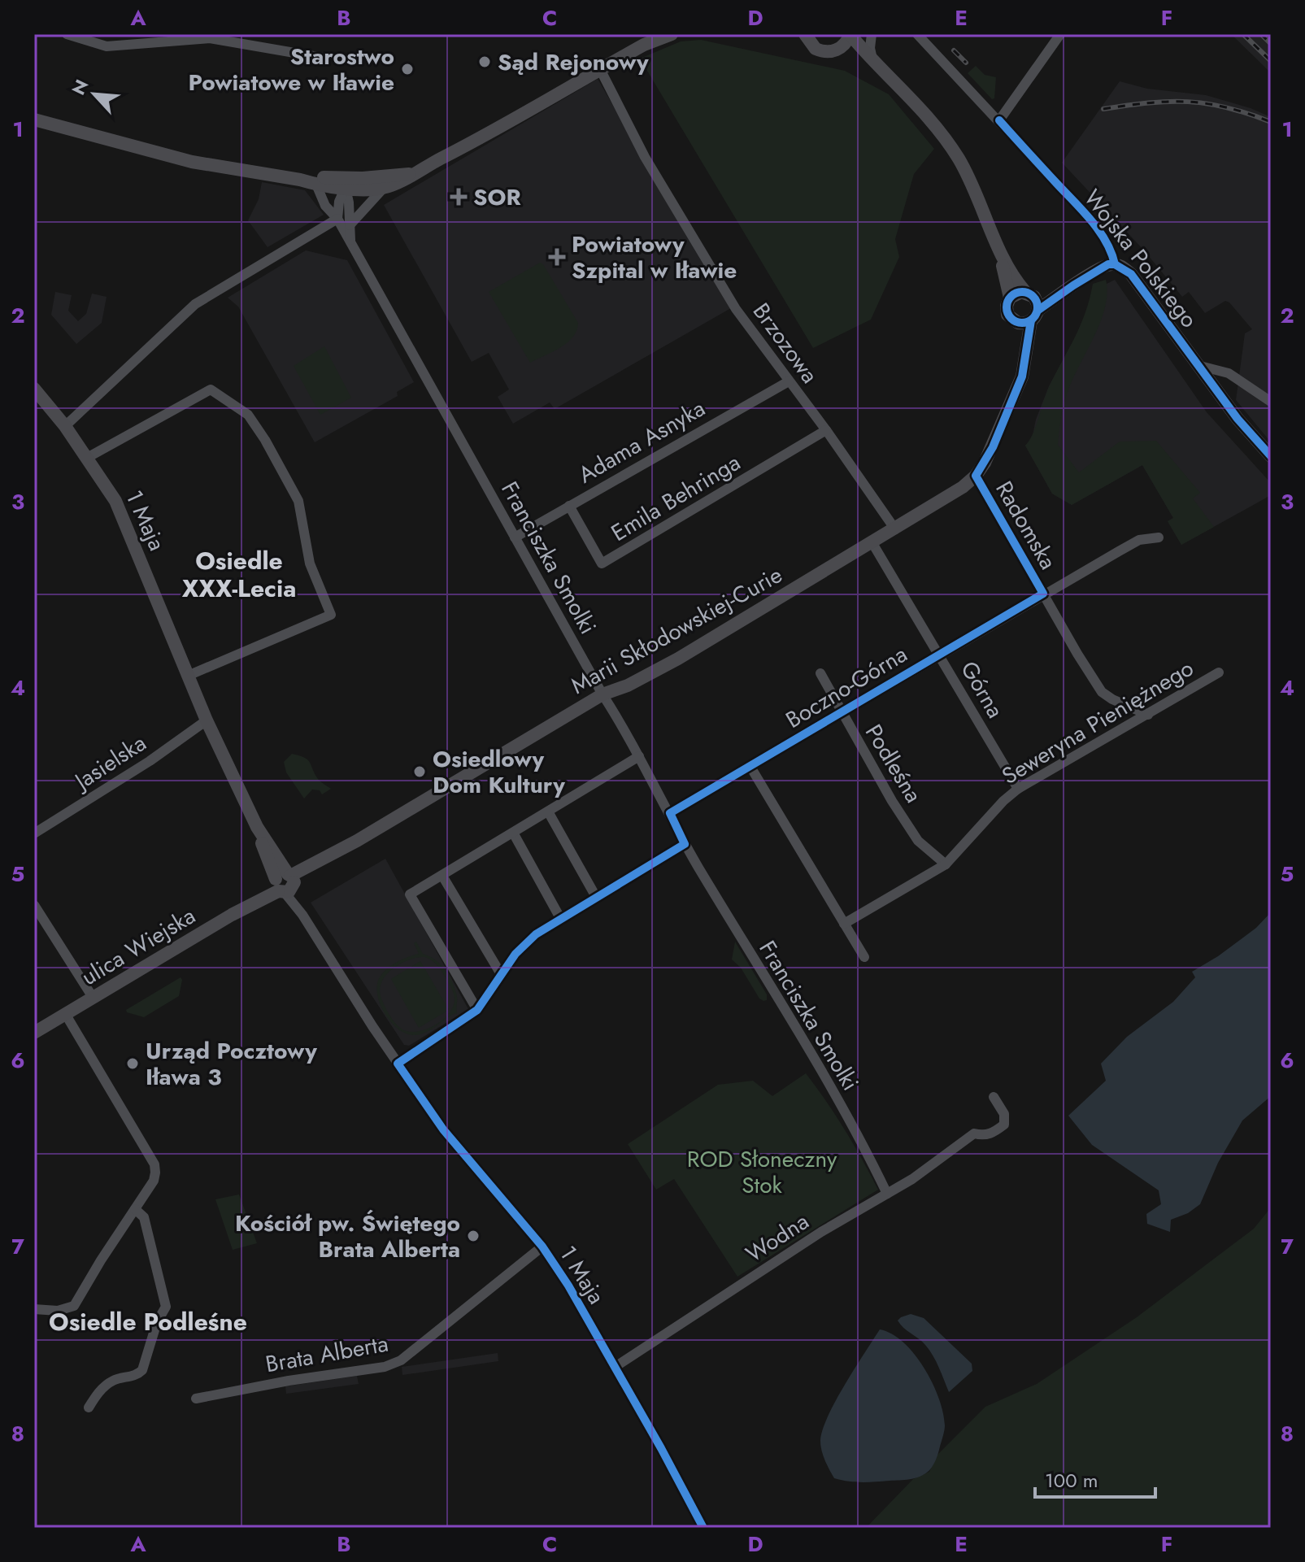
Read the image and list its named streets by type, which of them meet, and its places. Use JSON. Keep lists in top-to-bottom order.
{
  "streets": {
    "street": [
      "Wojska Polskiego",
      "Brzozowa",
      "Adama Asnyka",
      "Emila Behringa",
      "1 Maja",
      "Radomska",
      "Franciszka Smolki",
      "Marii Skłodowskiej-Curie",
      "Boczno-Górna",
      "Górna",
      "Seweryna Pieniężnego",
      "Jasielska",
      "Podleśna",
      "ulica Wiejska",
      "Wodna",
      "Brata Alberta"
    ]
  },
  "crossings": [
    ["Brzozowa", "Adama Asnyka"],
    ["Brzozowa", "Emila Behringa"],
    ["Brzozowa", "Marii Skłodowskiej-Curie"],
    ["Adama Asnyka", "Emila Behringa"],
    ["Adama Asnyka", "Franciszka Smolki"],
    ["1 Maja", "Marii Skłodowskiej-Curie"],
    ["1 Maja", "Jasielska"],
    ["1 Maja", "ulica Wiejska"],
    ["1 Maja", "Wodna"],
    ["1 Maja", "Brata Alberta"],
    ["Radomska", "Marii Skłodowskiej-Curie"],
    ["Radomska", "Boczno-Górna"],
    ["Radomska", "Seweryna Pieniężnego"],
    ["Franciszka Smolki", "Marii Skłodowskiej-Curie"],
    ["Franciszka Smolki", "Boczno-Górna"],
    ["Franciszka Smolki", "Wodna"],
    ["Marii Skłodowskiej-Curie", "Górna"],
    ["Marii Skłodowskiej-Curie", "ulica Wiejska"],
    ["Boczno-Górna", "Górna"],
    ["Boczno-Górna", "Podleśna"],
    ["Górna", "Seweryna Pieniężnego"],
    ["Seweryna Pieniężnego", "Podleśna"]
  ],
  "districts": ["Osiedle XXX-Lecia", "Osiedle Podleśne"],
  "parks": ["ROD Słoneczny Stok"],
  "places": {
    "other": [
      "Sąd Rejonowy",
      "Starostwo Powiatowe w Iławie",
      "Osiedlowy Dom Kultury",
      "Urząd Pocztowy Iława 3",
      "Kościół pw. Świętego Brata Alberta"
    ],
    "health": ["SOR", "Powiatowy Szpital w Iławie"]
  },
  "scale_bar": "100 m",
  "north": "top left",
  "grid": {
    "columns": [
      "A",
      "B",
      "C",
      "D",
      "E",
      "F"
    ],
    "rows": [
      "1",
      "2",
      "3",
      "4",
      "5",
      "6",
      "7",
      "8"
    ]
  }
}
